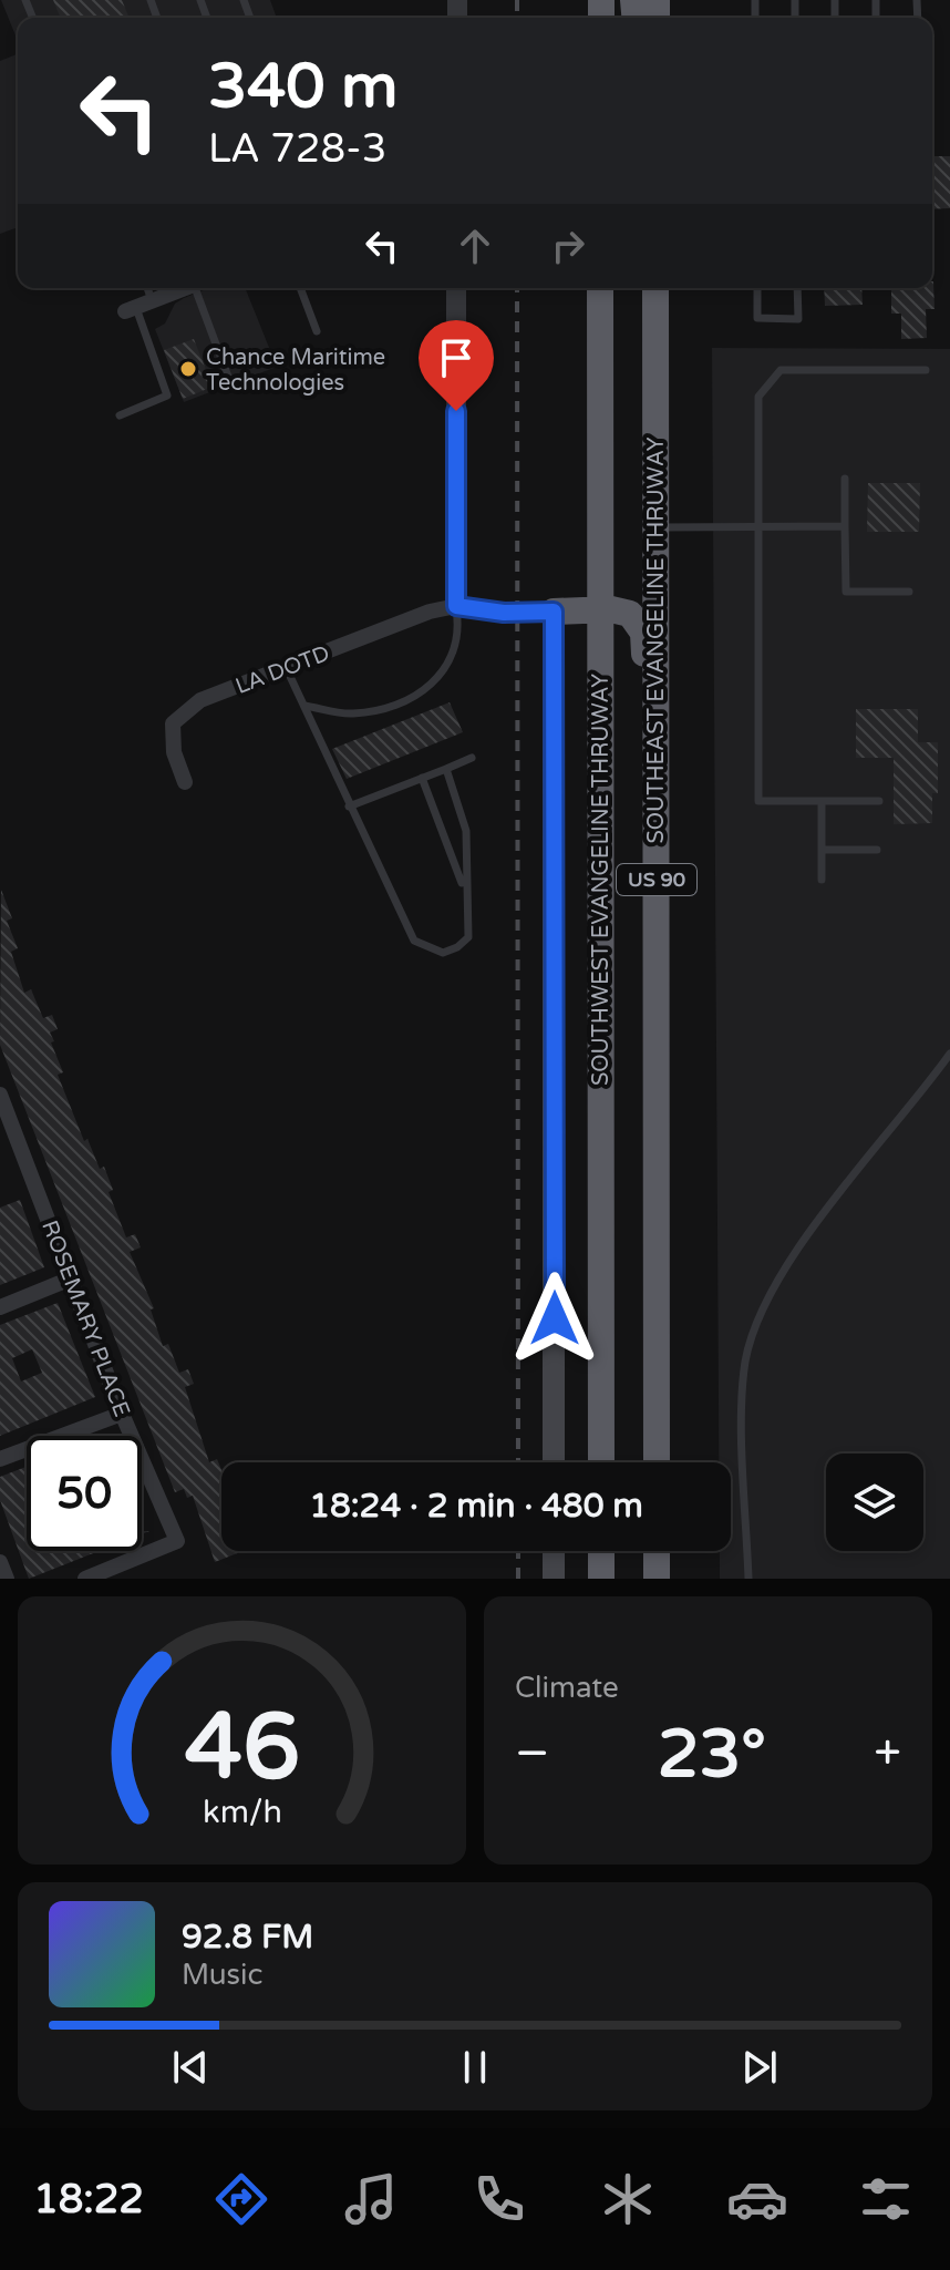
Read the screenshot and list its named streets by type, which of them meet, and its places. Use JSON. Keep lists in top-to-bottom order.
{
  "streets": {
    "highway": ["SOUTHEAST EVANGELINE THRUWAY", "SOUTHWEST EVANGELINE THRUWAY", "US 90"],
    "street": ["LA DOTD", "ROSEMARY PLACE"]
  },
  "places": ["Chance Maritime Technologies"],
  "page": {
    "turn": ["340 m", "LA 728-3"],
    "limit": "50",
    "trip": "18:24 · 2 min · 480 m",
    "tile": "Climate",
    "heat": ["−", "23°", "+"],
    "song": ["92.8 FM", "Music"],
    "tabs": "18:22",
    "gauge": ["46", "km/h"]
  }
}
